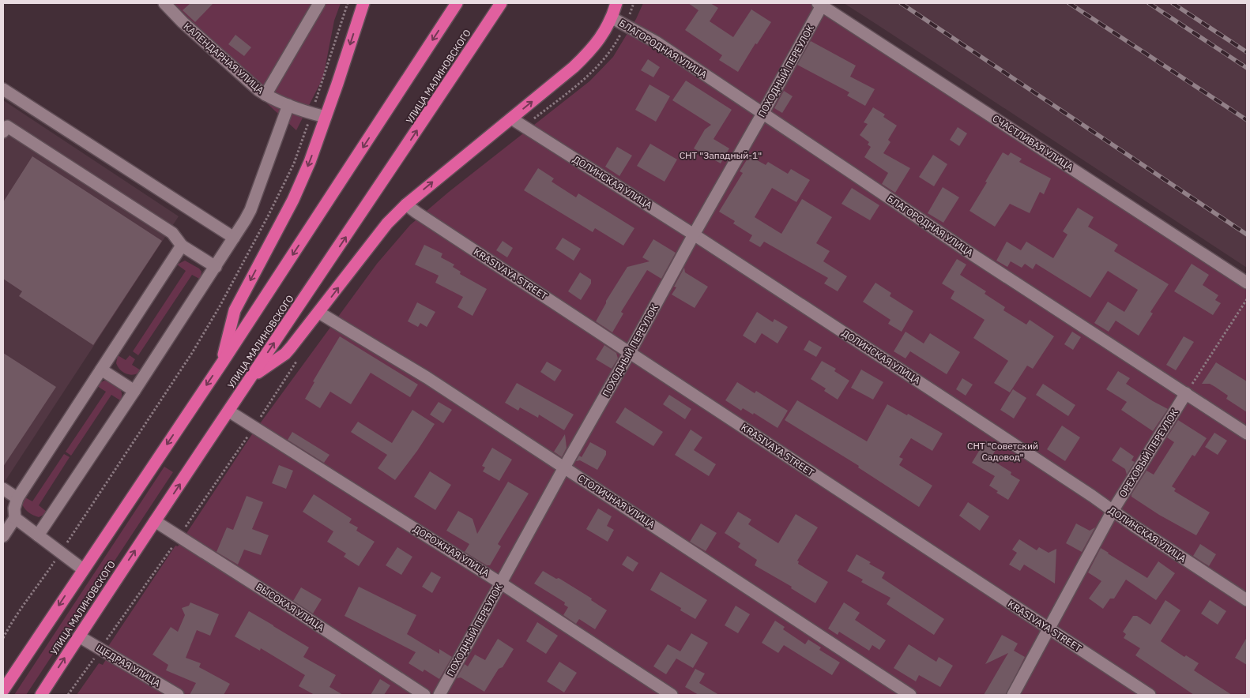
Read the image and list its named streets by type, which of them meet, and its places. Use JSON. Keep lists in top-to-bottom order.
{
  "streets": {
    "highway": ["УЛИЦА МАЛИНОВСКОГО"],
    "street": [
      "БЛАГОРОДНАЯ УЛИЦА",
      "КАЛЕНДАРНАЯ УЛИЦА",
      "ПОХОДНЫЙ ПЕРЕУЛОК",
      "СЧАСТЛИВАЯ УЛИЦА",
      "ДОЛИНСКАЯ УЛИЦА",
      "KRASIVAYA STREET",
      "ОРЕХОВЫЙ ПЕРЕУЛОК",
      "СТОЛИЧНАЯ УЛИЦА",
      "ДОРОЖНАЯ УЛИЦА",
      "ВЫСОКАЯ УЛИЦА",
      "ЩЕДРАЯ УЛИЦА"
    ]
  },
  "crossings": [
    ["БЛАГОРОДНАЯ УЛИЦА", "ПОХОДНЫЙ ПЕРЕУЛОК"],
    ["БЛАГОРОДНАЯ УЛИЦА", "ОРЕХОВЫЙ ПЕРЕУЛОК"],
    ["ПОХОДНЫЙ ПЕРЕУЛОК", "СЧАСТЛИВАЯ УЛИЦА"],
    ["ПОХОДНЫЙ ПЕРЕУЛОК", "ДОЛИНСКАЯ УЛИЦА"],
    ["ПОХОДНЫЙ ПЕРЕУЛОК", "KRASIVAYA STREET"],
    ["ПОХОДНЫЙ ПЕРЕУЛОК", "СТОЛИЧНАЯ УЛИЦА"],
    ["ПОХОДНЫЙ ПЕРЕУЛОК", "ДОРОЖНАЯ УЛИЦА"],
    ["УЛИЦА МАЛИНОВСКОГО", "ДОРОЖНАЯ УЛИЦА"],
    ["УЛИЦА МАЛИНОВСКОГО", "ВЫСОКАЯ УЛИЦА"],
    ["УЛИЦА МАЛИНОВСКОГО", "ЩЕДРАЯ УЛИЦА"],
    ["ДОЛИНСКАЯ УЛИЦА", "ОРЕХОВЫЙ ПЕРЕУЛОК"],
    ["KRASIVAYA STREET", "ОРЕХОВЫЙ ПЕРЕУЛОК"]
  ],
  "parks": ["СНТ \"Западный-1\"", "СНТ \"Советский Садовод\""]
}
